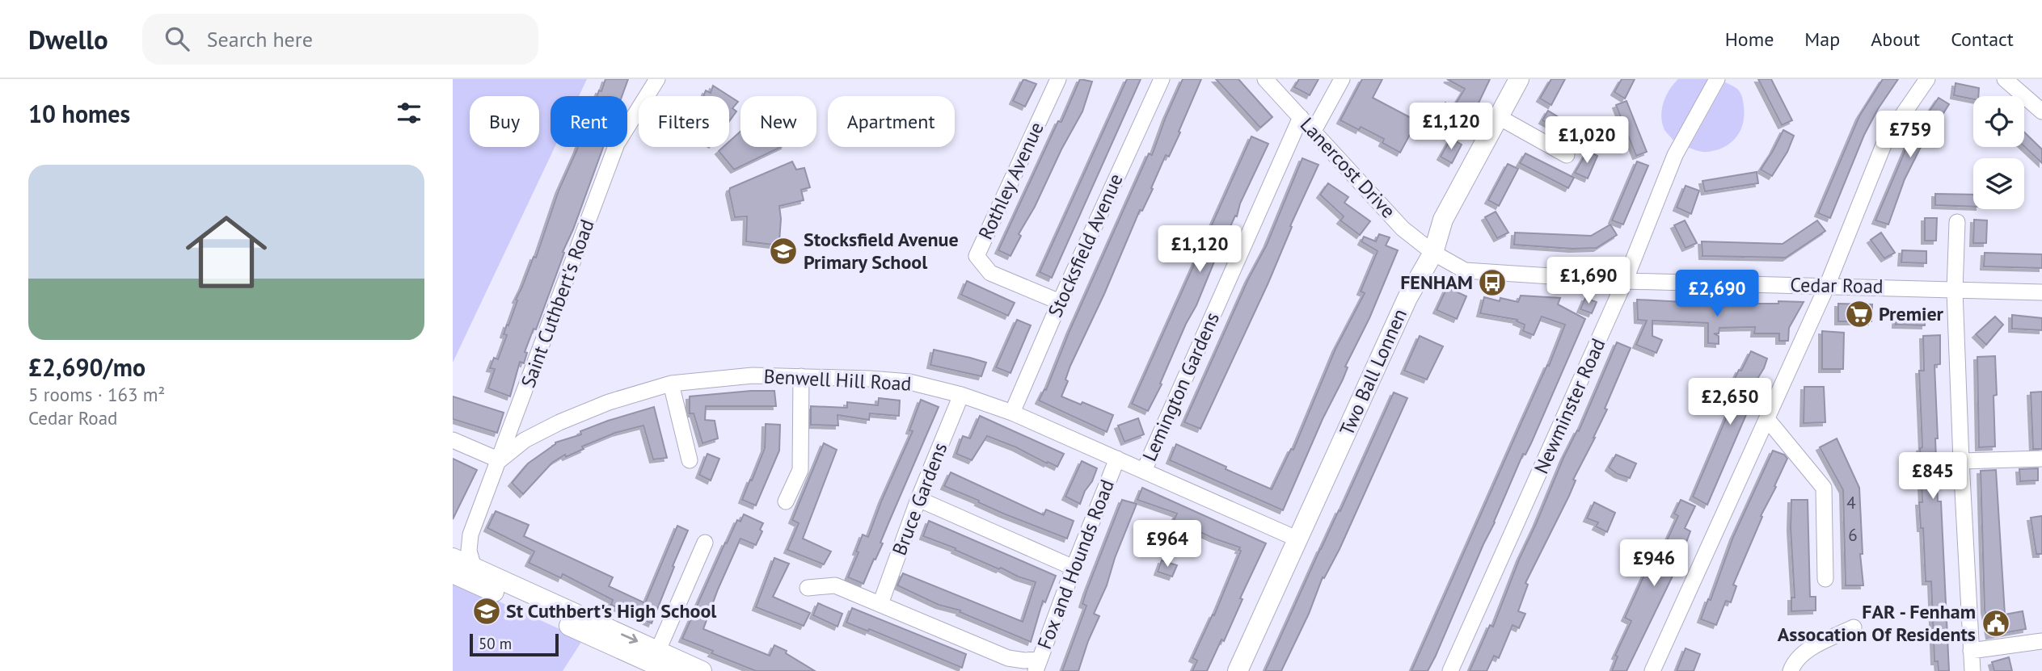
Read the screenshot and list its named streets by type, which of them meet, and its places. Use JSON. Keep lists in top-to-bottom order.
{
  "streets": {
    "main road": ["Two Ball Lonnen"],
    "street": [
      "Lanercost Drive",
      "Rothley Avenue",
      "Stocksfield Avenue",
      "Cedar Road",
      "Saint Cuthbert's Road",
      "Benwell Hill Road",
      "Lemington Gardens",
      "Newminster Road",
      "Bruce Gardens",
      "Fox and Hounds Road"
    ]
  },
  "crossings": [
    ["Lanercost Drive", "Cedar Road"],
    ["Lanercost Drive", "Two Ball Lonnen"],
    ["Lanercost Drive", "Lemington Gardens"],
    ["Rothley Avenue", "Stocksfield Avenue"],
    ["Stocksfield Avenue", "Benwell Hill Road"],
    ["Cedar Road", "Two Ball Lonnen"],
    ["Cedar Road", "Newminster Road"],
    ["Saint Cuthbert's Road", "Benwell Hill Road"],
    ["Two Ball Lonnen", "Benwell Hill Road"],
    ["Benwell Hill Road", "Lemington Gardens"],
    ["Benwell Hill Road", "Bruce Gardens"],
    ["Benwell Hill Road", "Fox and Hounds Road"]
  ],
  "places": {
    "school or university": ["Stocksfield Avenue Primary School", "St Cuthbert's High School"],
    "bus stop": ["FENHAM"],
    "supermarket": ["Premier"],
    "public building": ["FAR - Fenham Assocation Of Residents"]
  },
  "house_numbers": ["4", "6"],
  "scale_bar": "50 m",
  "page": {
    "header": "Dwello",
    "search": "Search here",
    "nav": [
      "Home",
      "Map",
      "About",
      "Contact"
    ],
    "heading": "10 homes",
    "chip": [
      "Buy",
      "Rent",
      "Filters",
      "New",
      "Apartment"
    ],
    "price": [
      "£1,120",
      "£759",
      "£1,020",
      "£1,120",
      "£1,690",
      "£2,690",
      "£2,650",
      "£845",
      "£964",
      "£946"
    ],
    "list": [
      {
        "name": "£2,690/mo",
        "note": "5 rooms · 163 m² · Cedar Road"
      }
    ],
    "scale": "50 m"
  }
}
